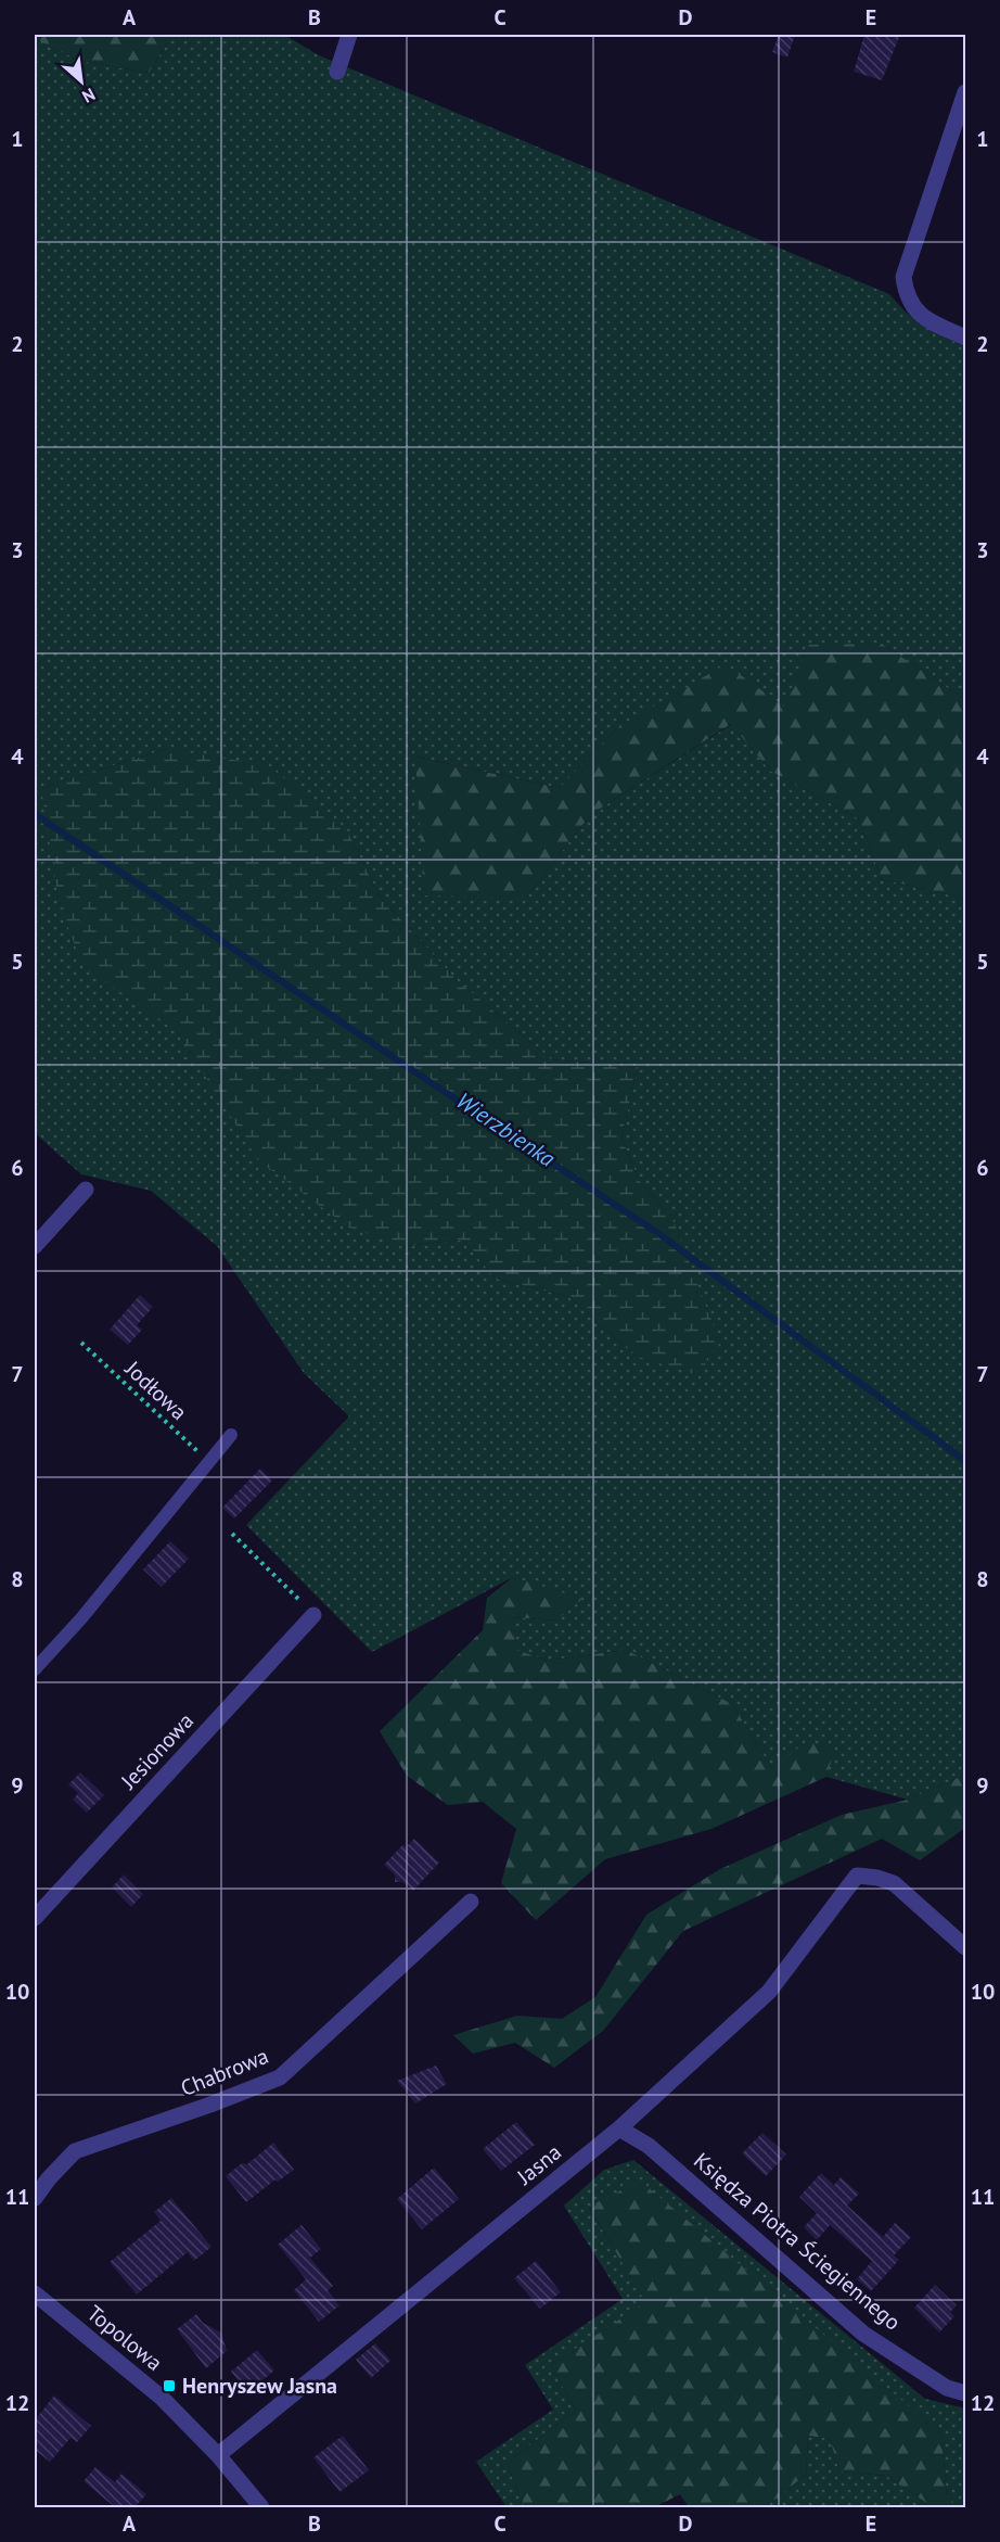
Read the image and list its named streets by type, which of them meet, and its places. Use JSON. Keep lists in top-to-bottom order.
{
  "streets": {
    "street": [
      "Jesionowa",
      "Chabrowa",
      "Jasna",
      "Księdza Piotra Ściegiennego",
      "Topolowa"
    ],
    "path": ["Jodłowa"]
  },
  "crossings": [
    ["Jasna", "Księdza Piotra Ściegiennego"],
    ["Jasna", "Topolowa"]
  ],
  "water": ["Wierzbienka"],
  "places": {
    "transit": ["Henryszew Jasna"]
  },
  "north": "bottom right",
  "grid": {
    "columns": [
      "A",
      "B",
      "C",
      "D",
      "E"
    ],
    "rows": [
      "1",
      "2",
      "3",
      "4",
      "5",
      "6",
      "7",
      "8",
      "9",
      "10",
      "11",
      "12"
    ]
  }
}
